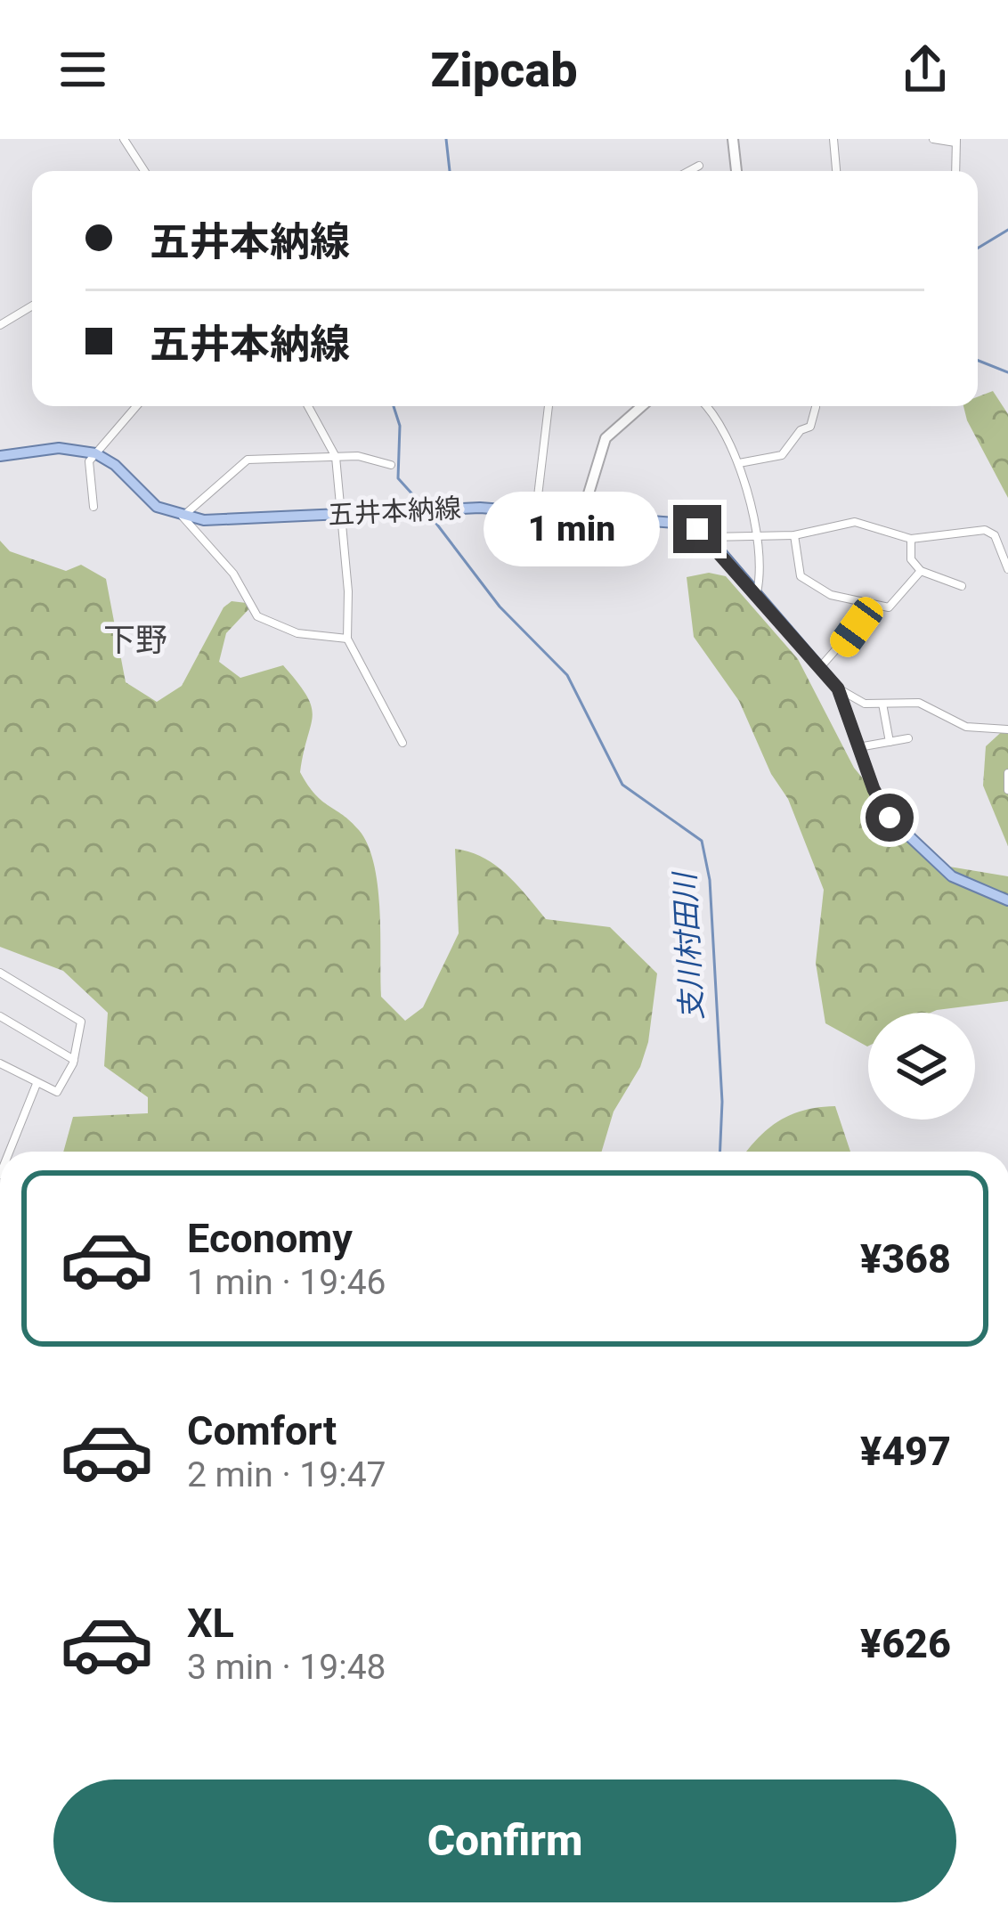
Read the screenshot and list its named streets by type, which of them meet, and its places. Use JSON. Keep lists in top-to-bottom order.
{
  "streets": {
    "main road": ["五井本納線"]
  },
  "districts": ["下野"],
  "water": ["支川村田川"],
  "page": {
    "header": "Zipcab",
    "banner": ["五井本納線", "五井本納線"],
    "bubble": "1 min",
    "list": [
      {
        "name": "Economy",
        "note": "1 min · 19:46",
        "value": "¥368"
      },
      {
        "name": "Comfort",
        "note": "2 min · 19:47",
        "value": "¥497"
      },
      {
        "name": "XL",
        "note": "3 min · 19:48",
        "value": "¥626"
      }
    ],
    "buttons": "Confirm"
  }
}
